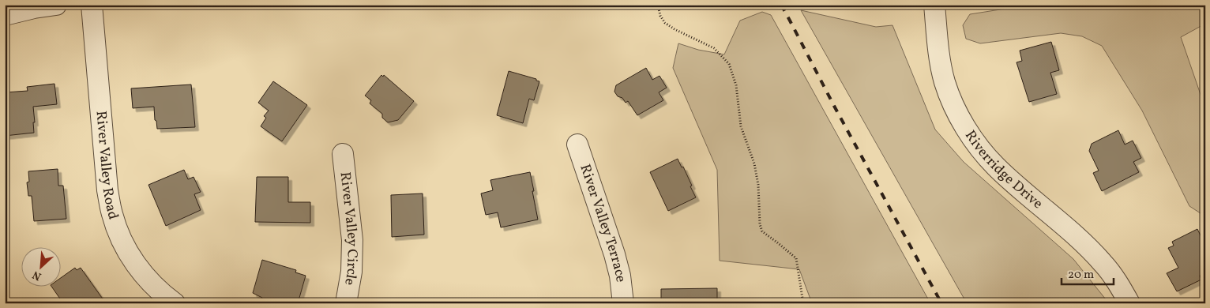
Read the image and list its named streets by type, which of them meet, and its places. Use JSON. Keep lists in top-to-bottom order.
{
  "streets": {
    "street": [
      "River Valley Road",
      "Riverridge Drive",
      "River Valley Terrace",
      "River Valley Circle"
    ]
  },
  "scale_bar": "20 m",
  "north": "bottom left"
}
